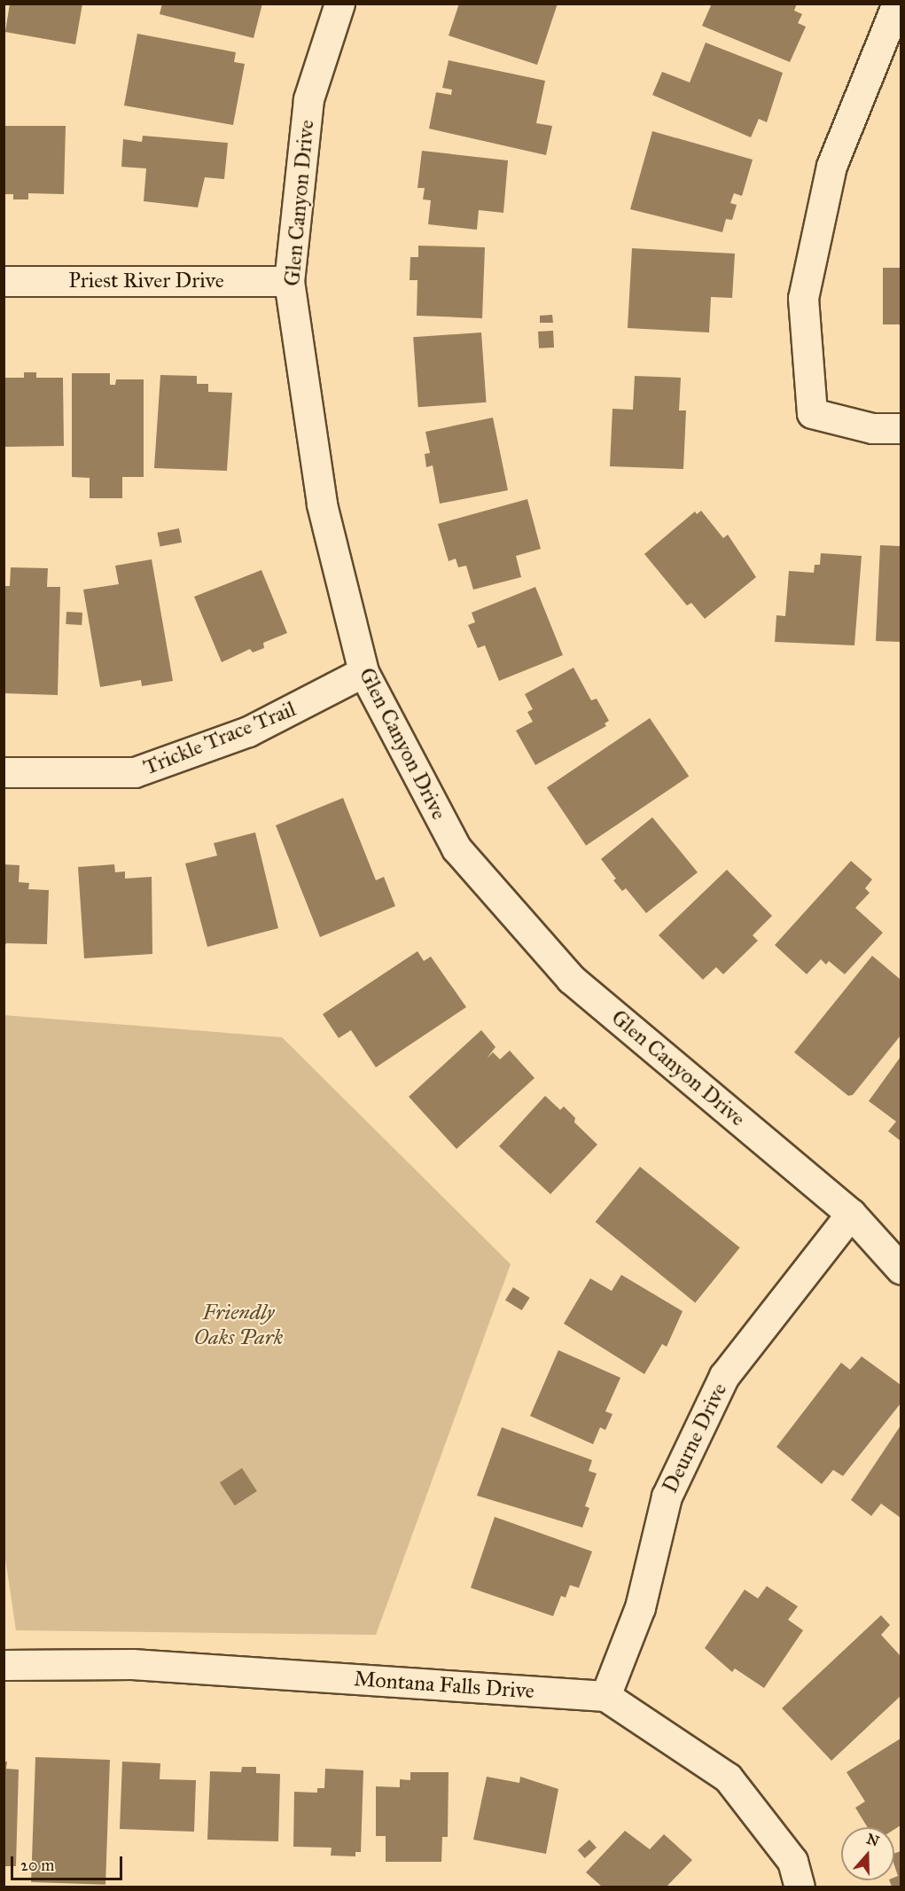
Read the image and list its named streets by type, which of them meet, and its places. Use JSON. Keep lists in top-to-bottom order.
{
  "streets": {
    "street": [
      "Glen Canyon Drive",
      "Priest River Drive",
      "Trickle Trace Trail",
      "Deurne Drive",
      "Montana Falls Drive"
    ]
  },
  "crossings": [
    ["Glen Canyon Drive", "Priest River Drive"],
    ["Glen Canyon Drive", "Trickle Trace Trail"],
    ["Glen Canyon Drive", "Deurne Drive"],
    ["Deurne Drive", "Montana Falls Drive"]
  ],
  "parks": ["Friendly Oaks Park"],
  "scale_bar": "20 m",
  "north": "top"
}
